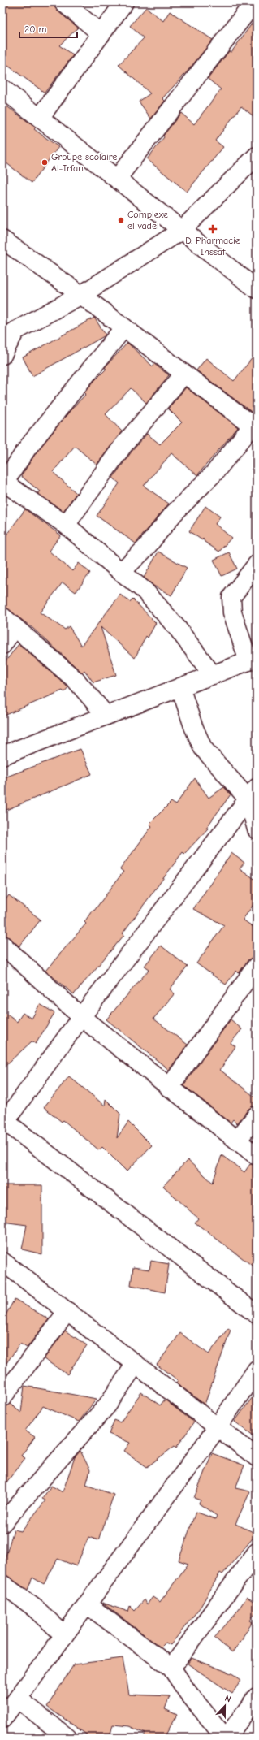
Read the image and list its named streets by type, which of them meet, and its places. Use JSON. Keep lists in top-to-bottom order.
{
  "places": {
    "other": ["Groupe scolaire Al-Irfan", "Complexe el vadel"],
    "health": ["D. Pharmacie Inssaf"]
  },
  "scale_bar": "20 m",
  "north": "top"
}
